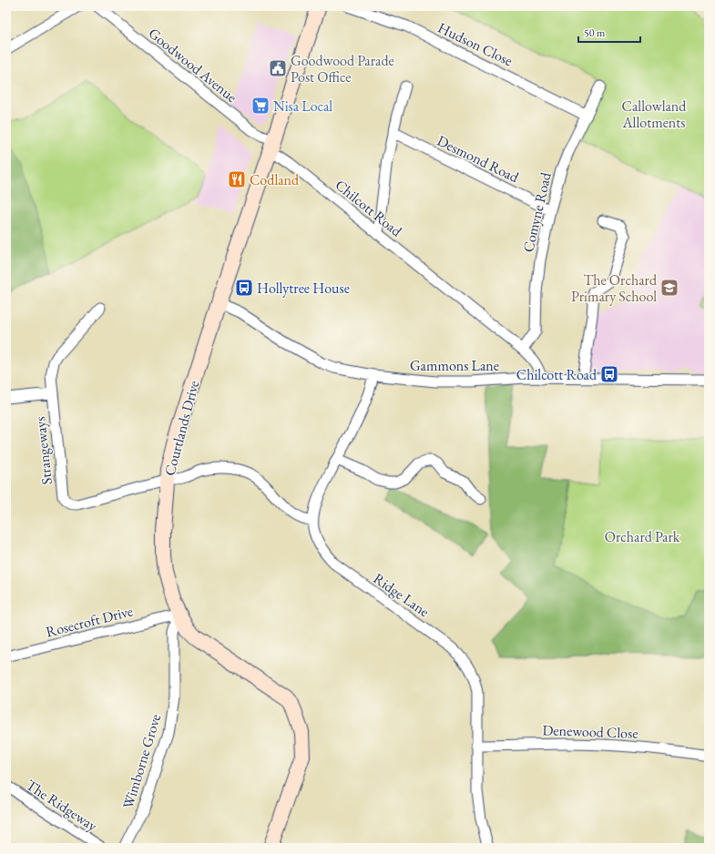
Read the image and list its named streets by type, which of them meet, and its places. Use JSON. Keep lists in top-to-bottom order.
{
  "streets": {
    "street": [
      "Hudson Close",
      "Goodwood Avenue",
      "Desmond Road",
      "Chilcott Road",
      "Comyne Road",
      "Gammons Lane",
      "Courtlands Drive",
      "Strangeways",
      "Ridge Lane",
      "Rosecroft Drive",
      "Denewood Close",
      "Wimborne Grove",
      "The Ridgeway"
    ]
  },
  "crossings": [
    ["Hudson Close", "Comyne Road"],
    ["Goodwood Avenue", "Chilcott Road"],
    ["Goodwood Avenue", "Courtlands Drive"],
    ["Desmond Road", "Comyne Road"],
    ["Chilcott Road", "Comyne Road"],
    ["Chilcott Road", "Gammons Lane"],
    ["Chilcott Road", "Courtlands Drive"],
    ["Gammons Lane", "Courtlands Drive"],
    ["Gammons Lane", "Ridge Lane"],
    ["Courtlands Drive", "Strangeways"],
    ["Courtlands Drive", "Rosecroft Drive"],
    ["Courtlands Drive", "Wimborne Grove"],
    ["Ridge Lane", "Denewood Close"],
    ["Rosecroft Drive", "Wimborne Grove"]
  ],
  "parks": ["Callowland Allotments", "Orchard Park"],
  "places": {
    "public building": ["Goodwood Parade Post Office"],
    "supermarket": ["Nisa Local"],
    "restaurant": ["Codland"],
    "bus stop": ["Hollytree House", "Chilcott Road"],
    "school or university": ["The Orchard Primary School"]
  },
  "scale_bar": "50 m"
}
